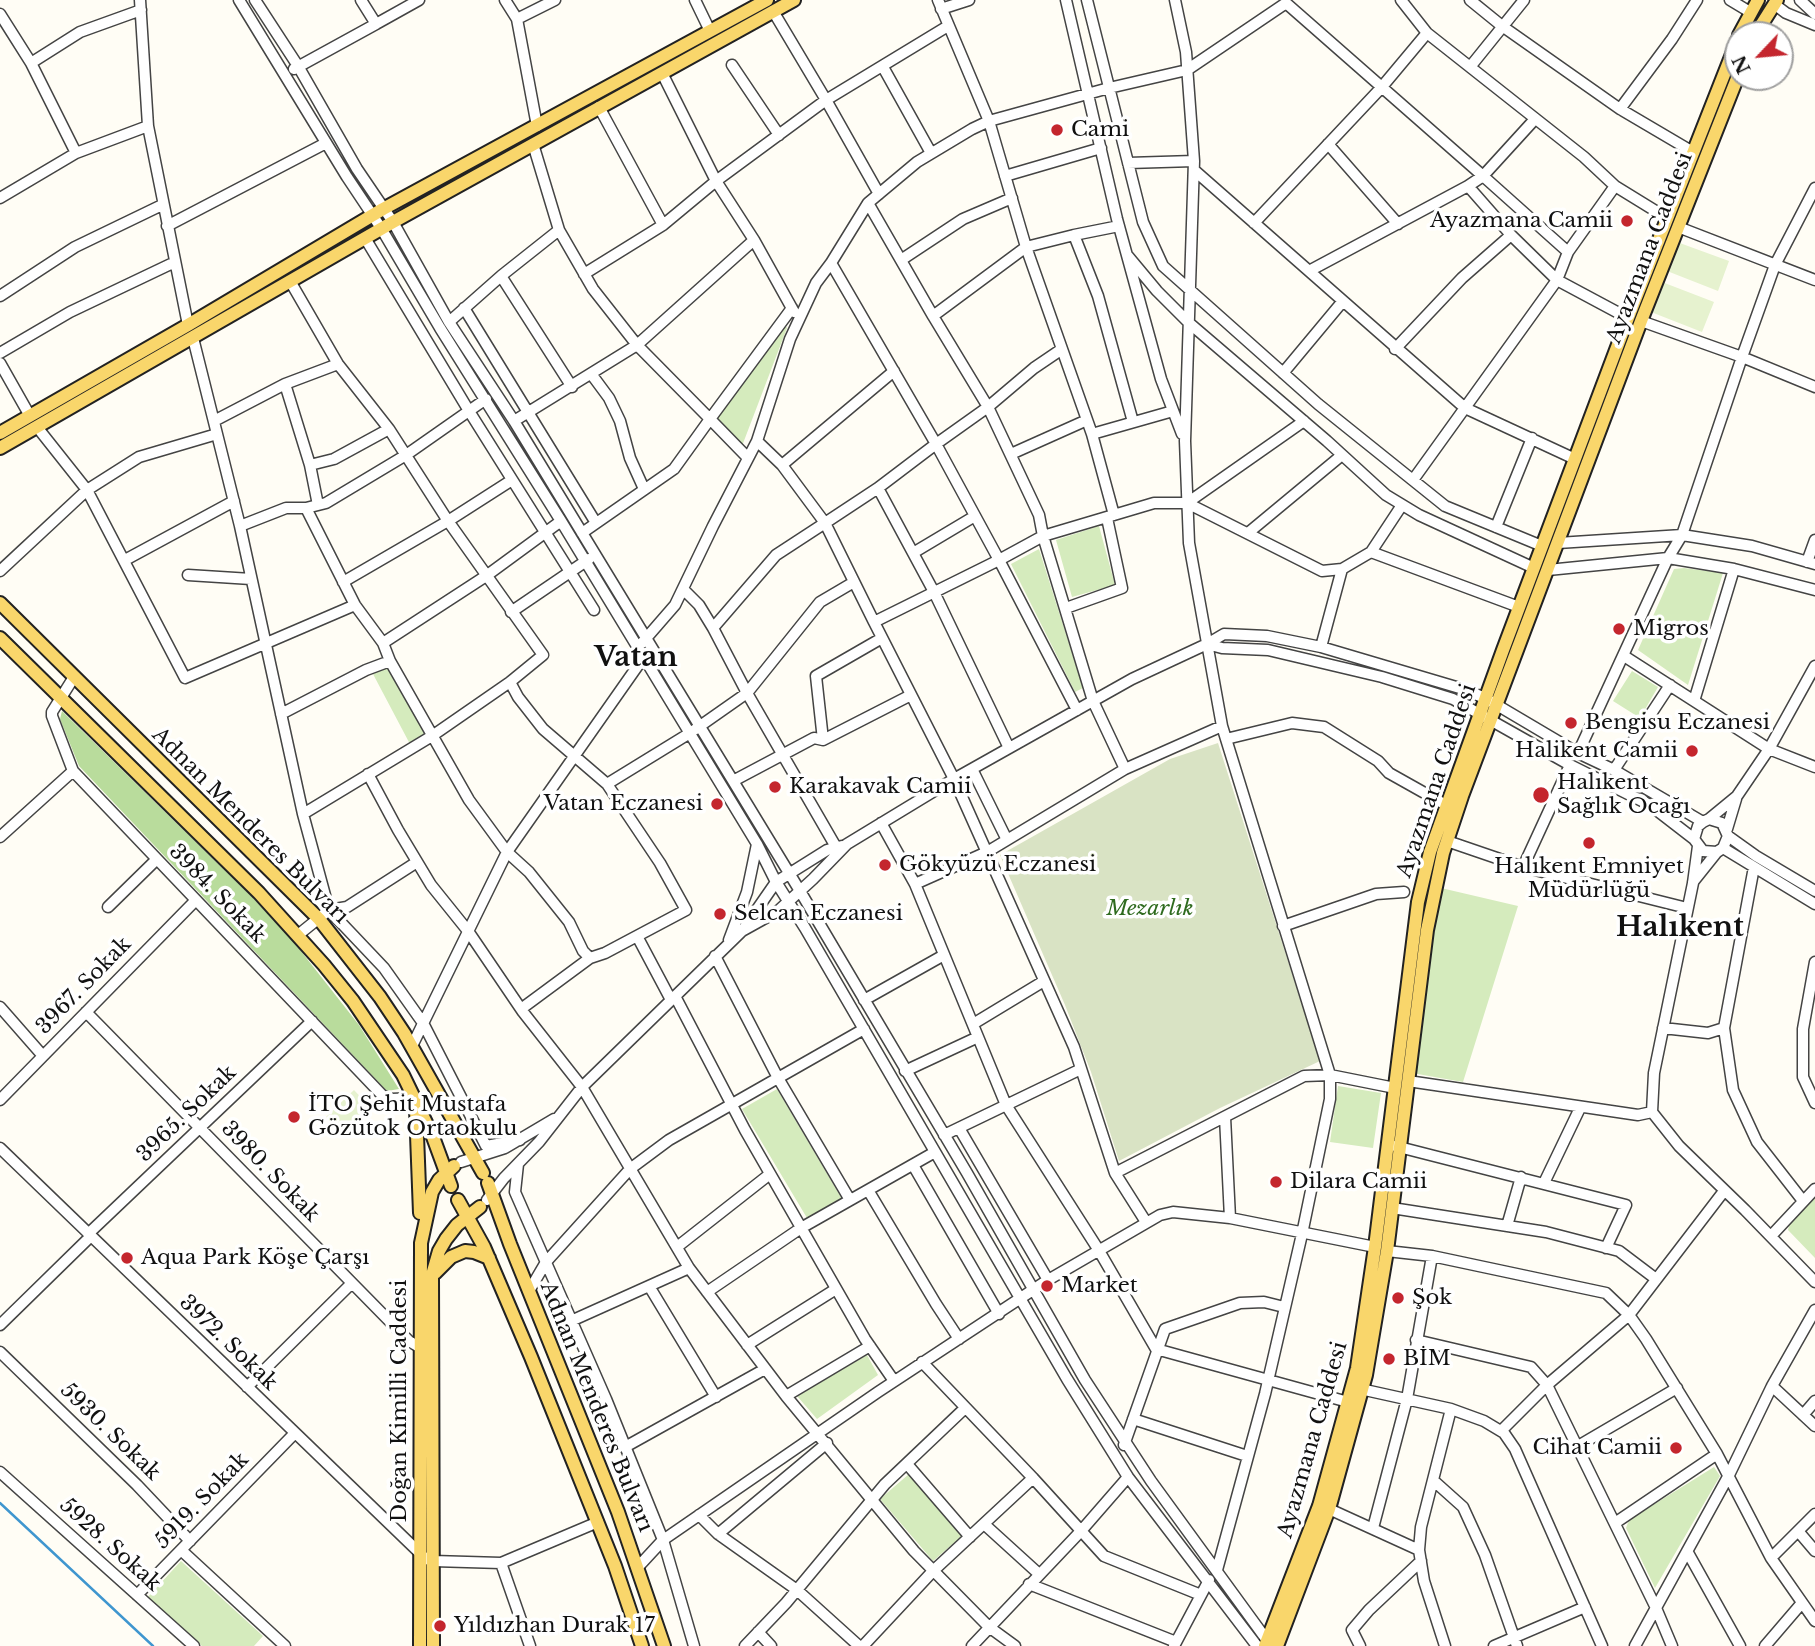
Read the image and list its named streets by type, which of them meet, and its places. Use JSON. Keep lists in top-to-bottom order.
{
  "streets": {
    "main road": ["Ayazmana Caddesi", "Adnan Menderes Bulvarı", "Doğan Kimilli Caddesi"],
    "street": [
      "3984. Sokak",
      "3967. Sokak",
      "3965. Sokak",
      "3980. Sokak",
      "3972. Sokak",
      "5930. Sokak",
      "5919. Sokak",
      "5928. Sokak"
    ]
  },
  "crossings": [
    ["Adnan Menderes Bulvarı", "3984. Sokak"],
    ["Adnan Menderes Bulvarı", "Doğan Kimilli Caddesi"],
    ["3984. Sokak", "3967. Sokak"],
    ["3984. Sokak", "3965. Sokak"],
    ["3967. Sokak", "3980. Sokak"],
    ["3965. Sokak", "3980. Sokak"],
    ["3965. Sokak", "3972. Sokak"],
    ["3980. Sokak", "Doğan Kimilli Caddesi"],
    ["3972. Sokak", "Doğan Kimilli Caddesi"],
    ["3972. Sokak", "5919. Sokak"],
    ["5930. Sokak", "5919. Sokak"],
    ["5919. Sokak", "5928. Sokak"]
  ],
  "districts": ["Vatan", "Halıkent"],
  "parks": ["Mezarlık"],
  "places": [
    "Cami",
    "Ayazmana Camii",
    "Migros",
    "Bengisu Eczanesi",
    "Halikent Camii",
    "Karakavak Camii",
    "Halıkent Sağlık Ocağı",
    "Vatan Eczanesi",
    "Halıkent Emniyet Müdürlüğü",
    "Gökyüzü Eczanesi",
    "Selcan Eczanesi",
    "İTO Şehit Mustafa Gözütok Ortaokulu",
    "Dilara Camii",
    "Aqua Park Köşe Çarşı",
    "Market",
    "Şok",
    "BİM",
    "Cihat Camii",
    "Yıldızhan Durak 17"
  ],
  "north": "bottom left"
}
